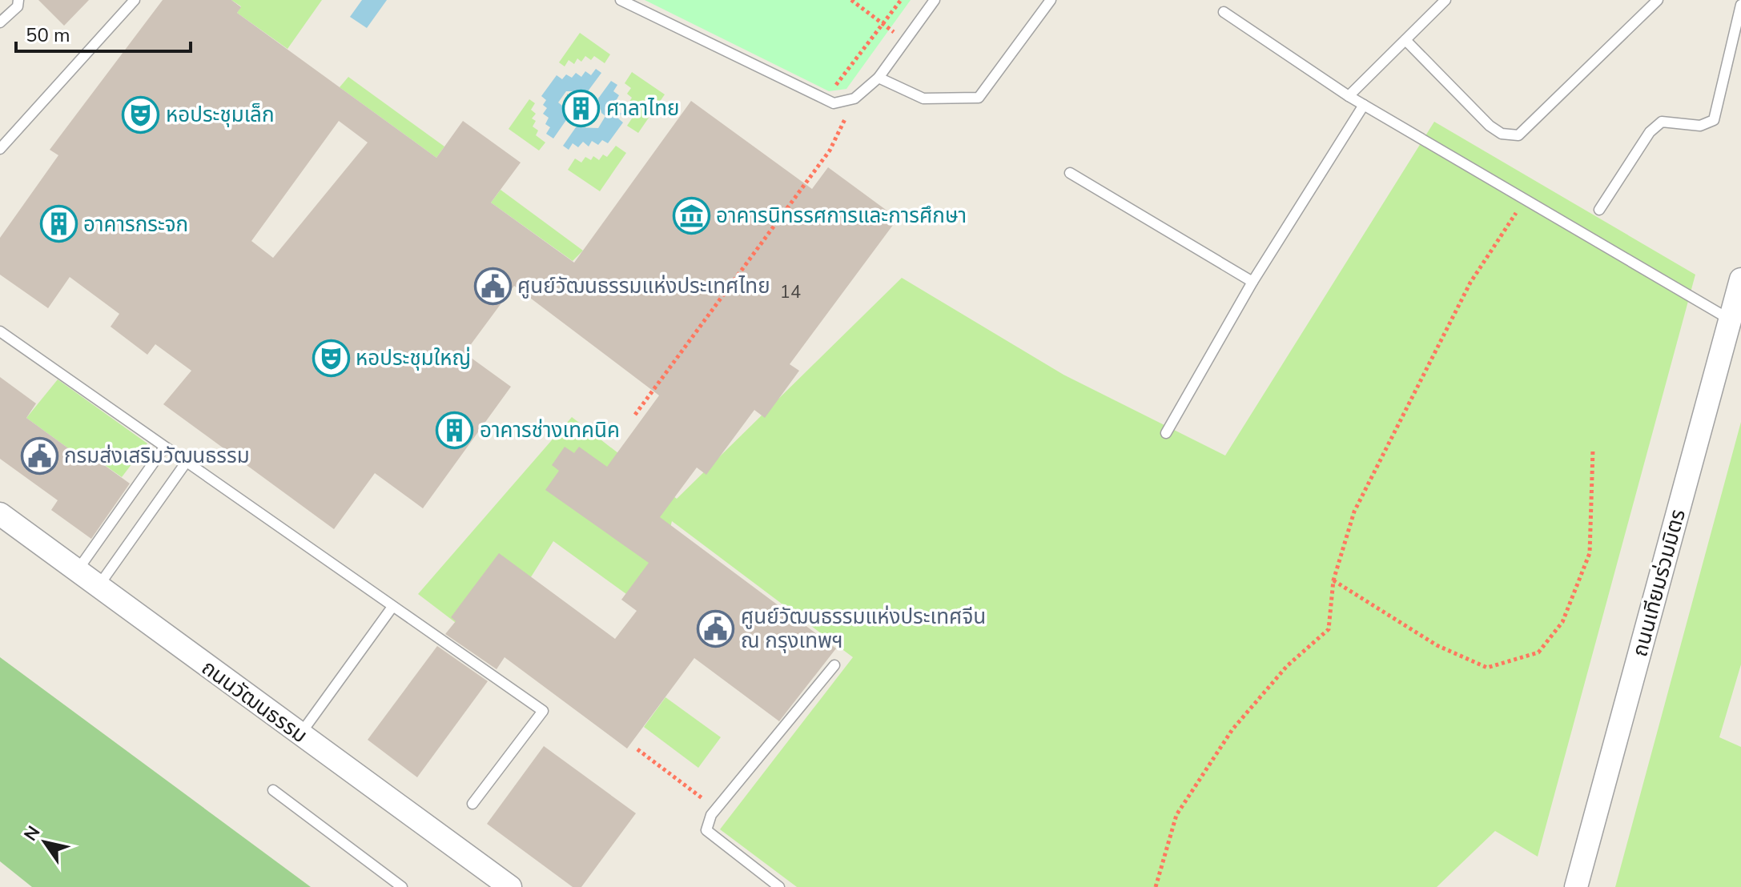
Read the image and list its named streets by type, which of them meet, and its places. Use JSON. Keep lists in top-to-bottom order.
{
  "streets": {
    "street": ["ถนนเทียมร่วมมิตร", "ถนนวัฒนธรรม"]
  },
  "places": {
    "building": ["ศาลาไทย", "อาคารกระจก", "อาคารช่างเทคนิค"],
    "theatre": ["หอประชุมเล็ก", "หอประชุมใหญ่"],
    "museum": ["อาคารนิทรรศการและการศึกษา"],
    "public building": ["ศูนย์วัฒนธรรมแห่งประเทศไทย", "กรมส่งเสริมวัฒนธรรม", "ศูนย์วัฒนธรรมแห่งประเทศจีน ณ กรุงเทพฯ"]
  },
  "house_numbers": ["14"],
  "scale_bar": "50 m",
  "north": "top left"
}
